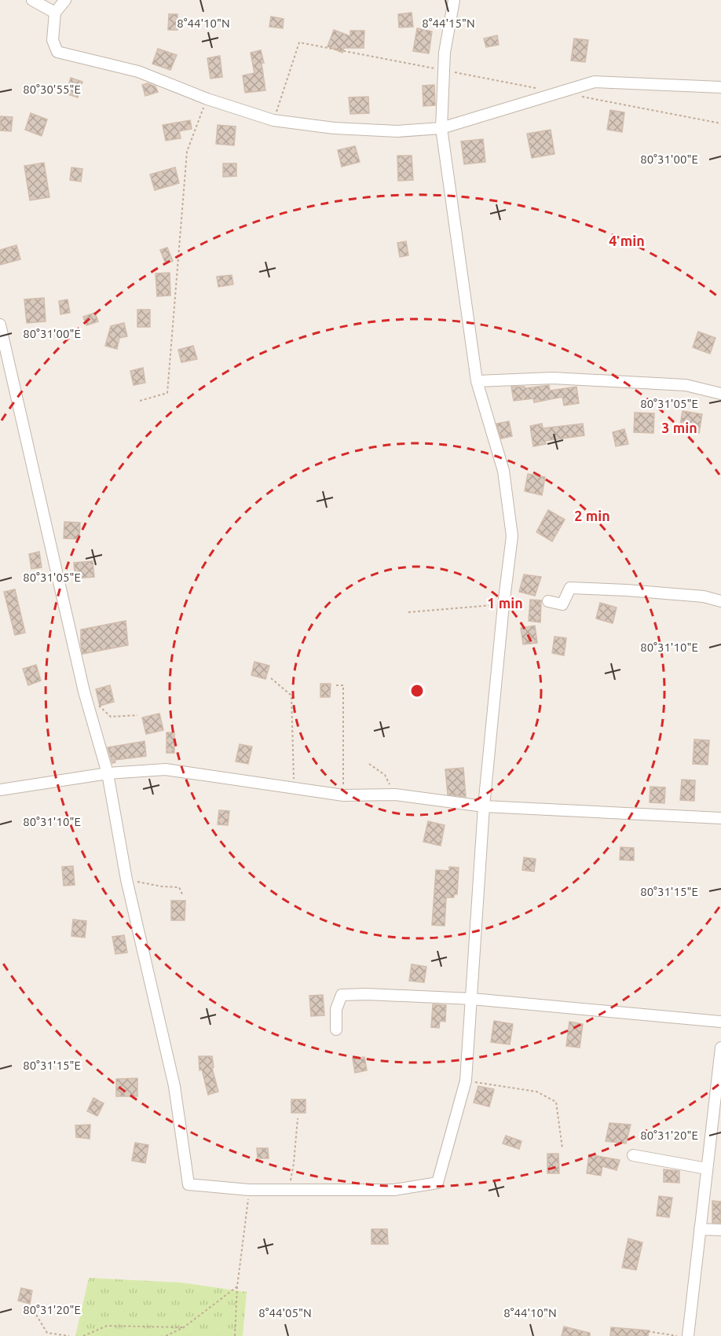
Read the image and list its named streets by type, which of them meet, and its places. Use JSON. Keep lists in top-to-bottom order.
{
  "coordinates": [
    "8°44'10\"N",
    "8°44'15\"N",
    "80°30'55\"E",
    "80°31'00\"E",
    "80°31'05\"E",
    "80°31'10\"E",
    "80°31'15\"E",
    "80°31'20\"E",
    "8°44'05\"N"
  ],
  "rings": [
    "4 min",
    "3 min",
    "2 min",
    "1 min"
  ]
}
